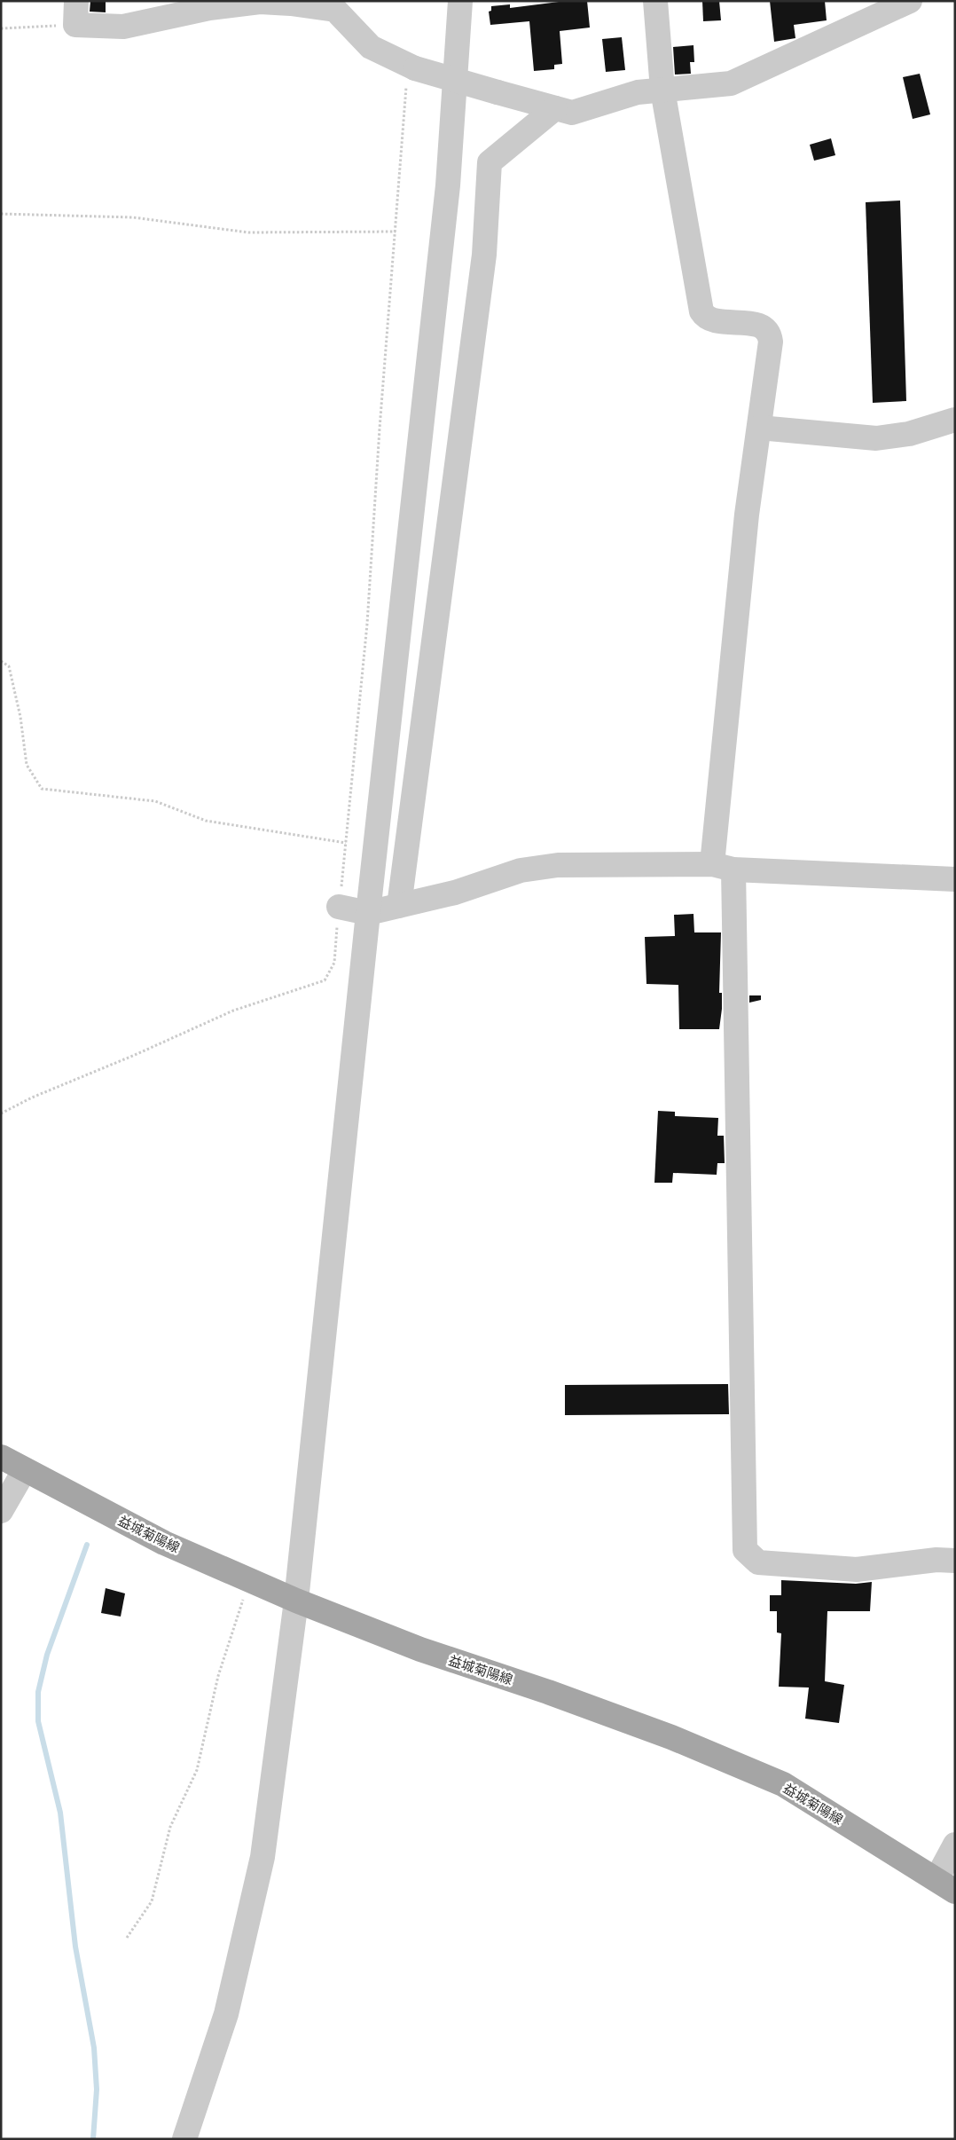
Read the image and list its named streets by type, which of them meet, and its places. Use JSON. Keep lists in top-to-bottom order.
{
  "streets": {
    "main road": ["益城菊陽線"]
  }
}
